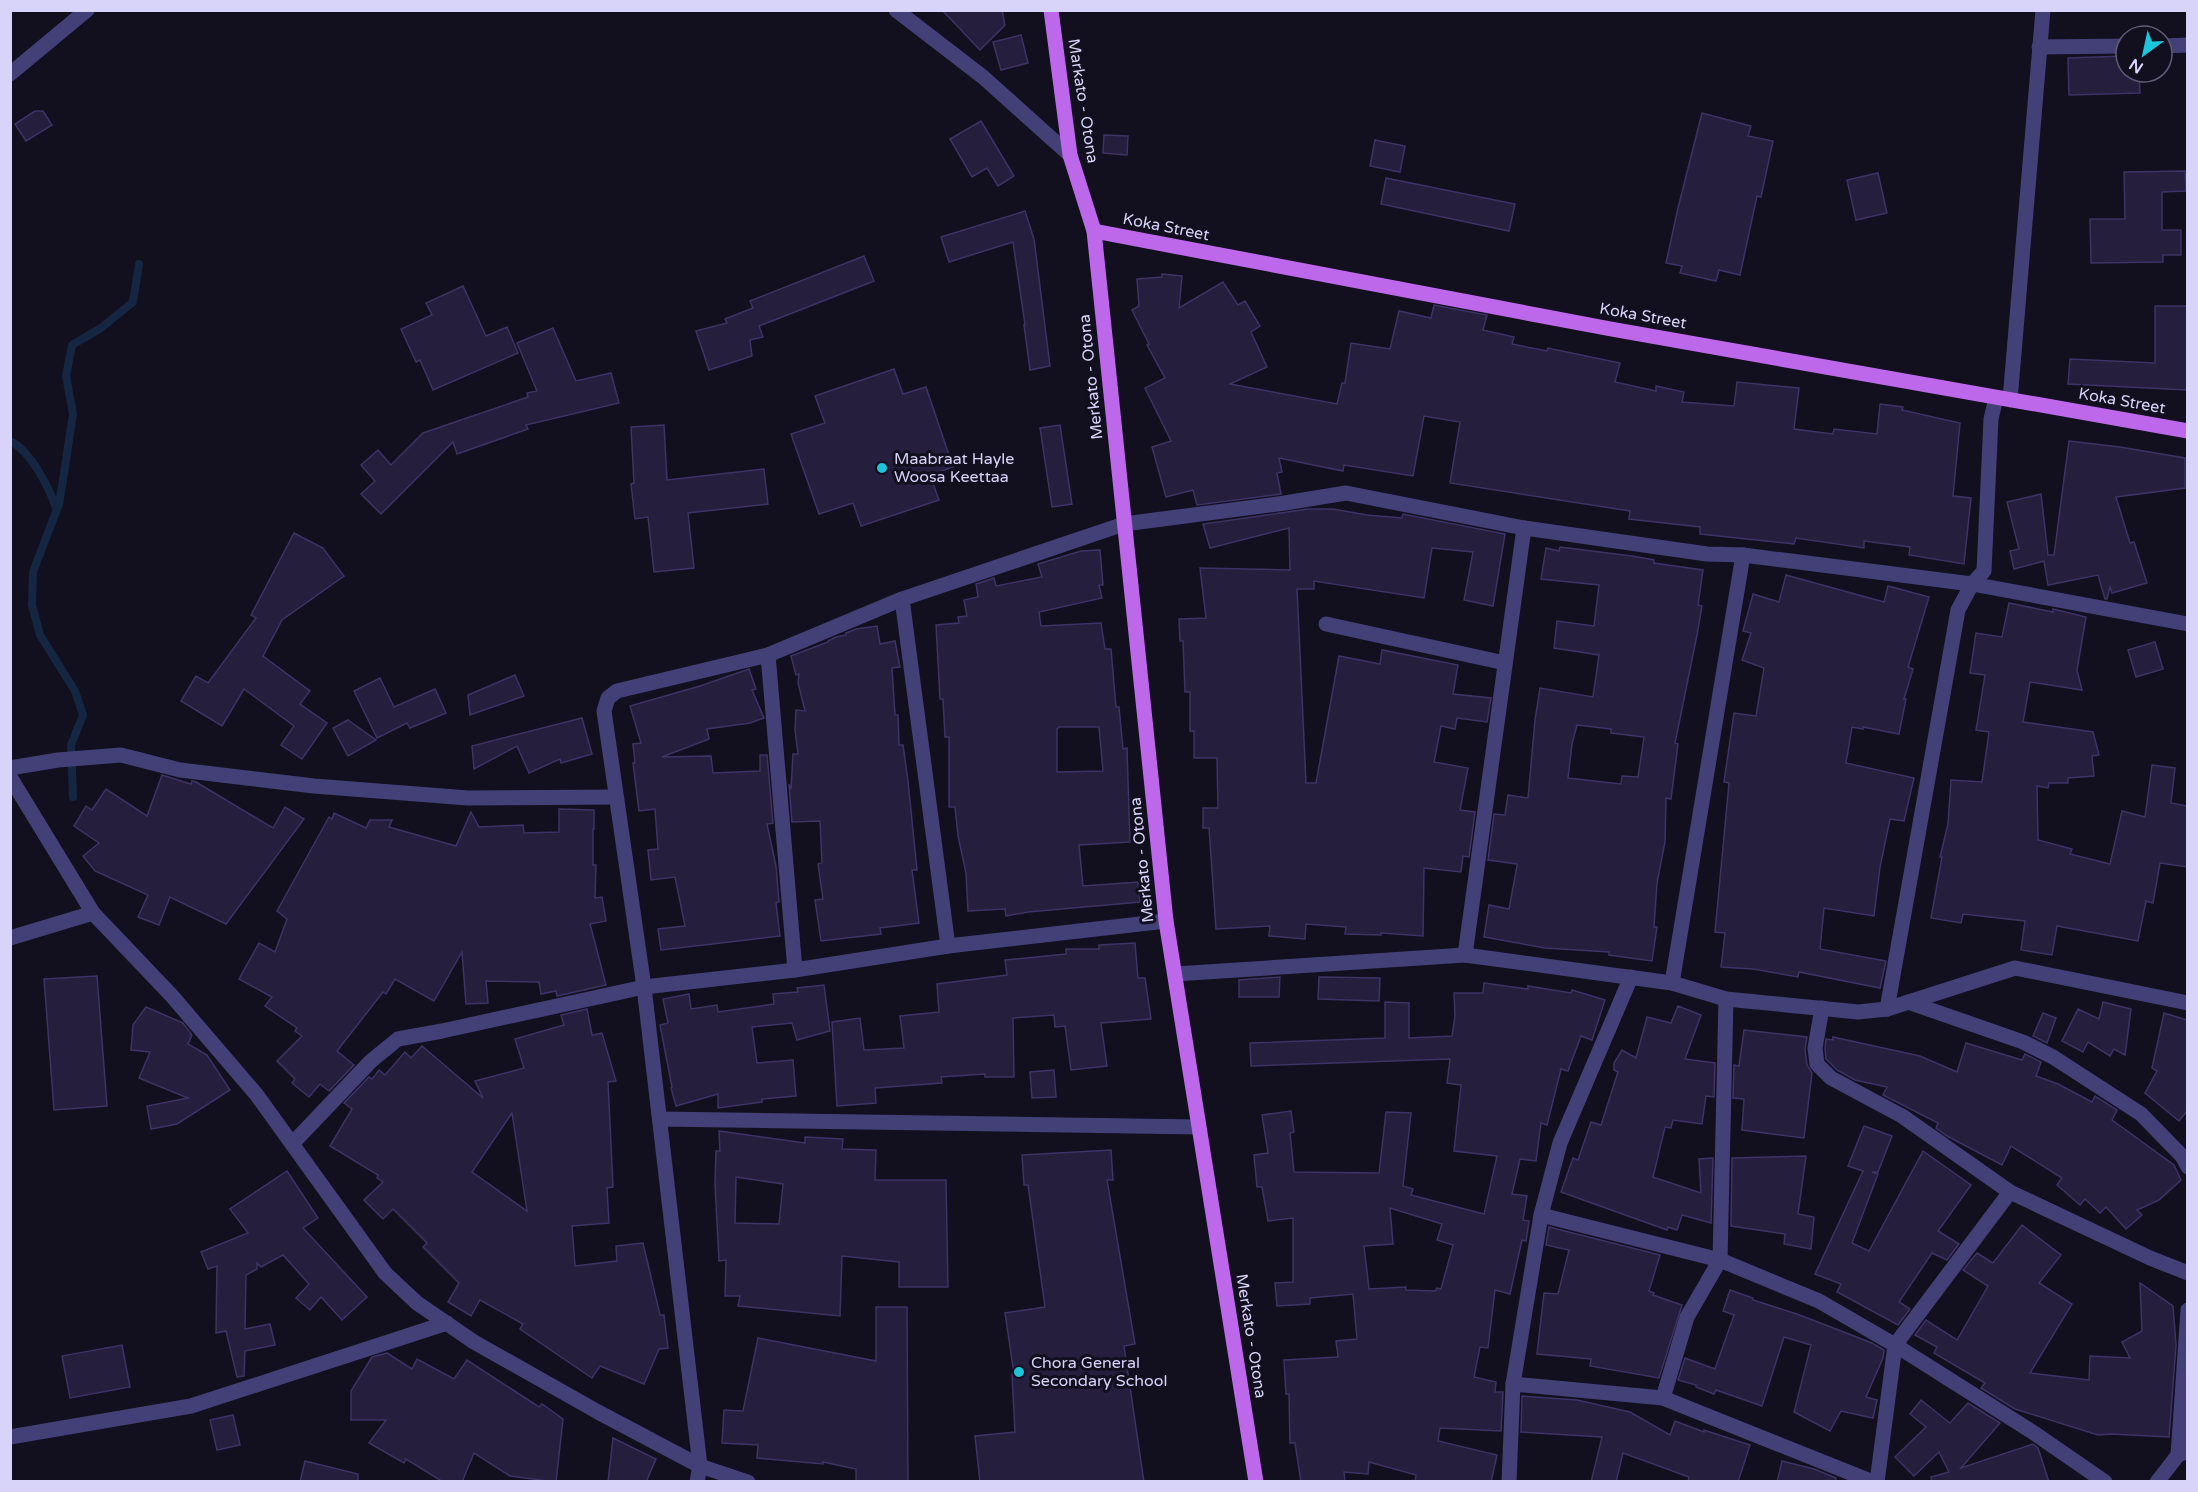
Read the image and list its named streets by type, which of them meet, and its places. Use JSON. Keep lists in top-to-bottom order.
{
  "streets": {
    "main road": ["Markato - Otona", "Koka Street", "Merkato - Otona"]
  },
  "crossings": [
    ["Markato - Otona", "Koka Street"],
    ["Markato - Otona", "Merkato - Otona"],
    ["Koka Street", "Merkato - Otona"]
  ],
  "places": ["Maabraat Hayle Woosa Keettaa", "Chora General Secondary School"],
  "north": "bottom left"
}
